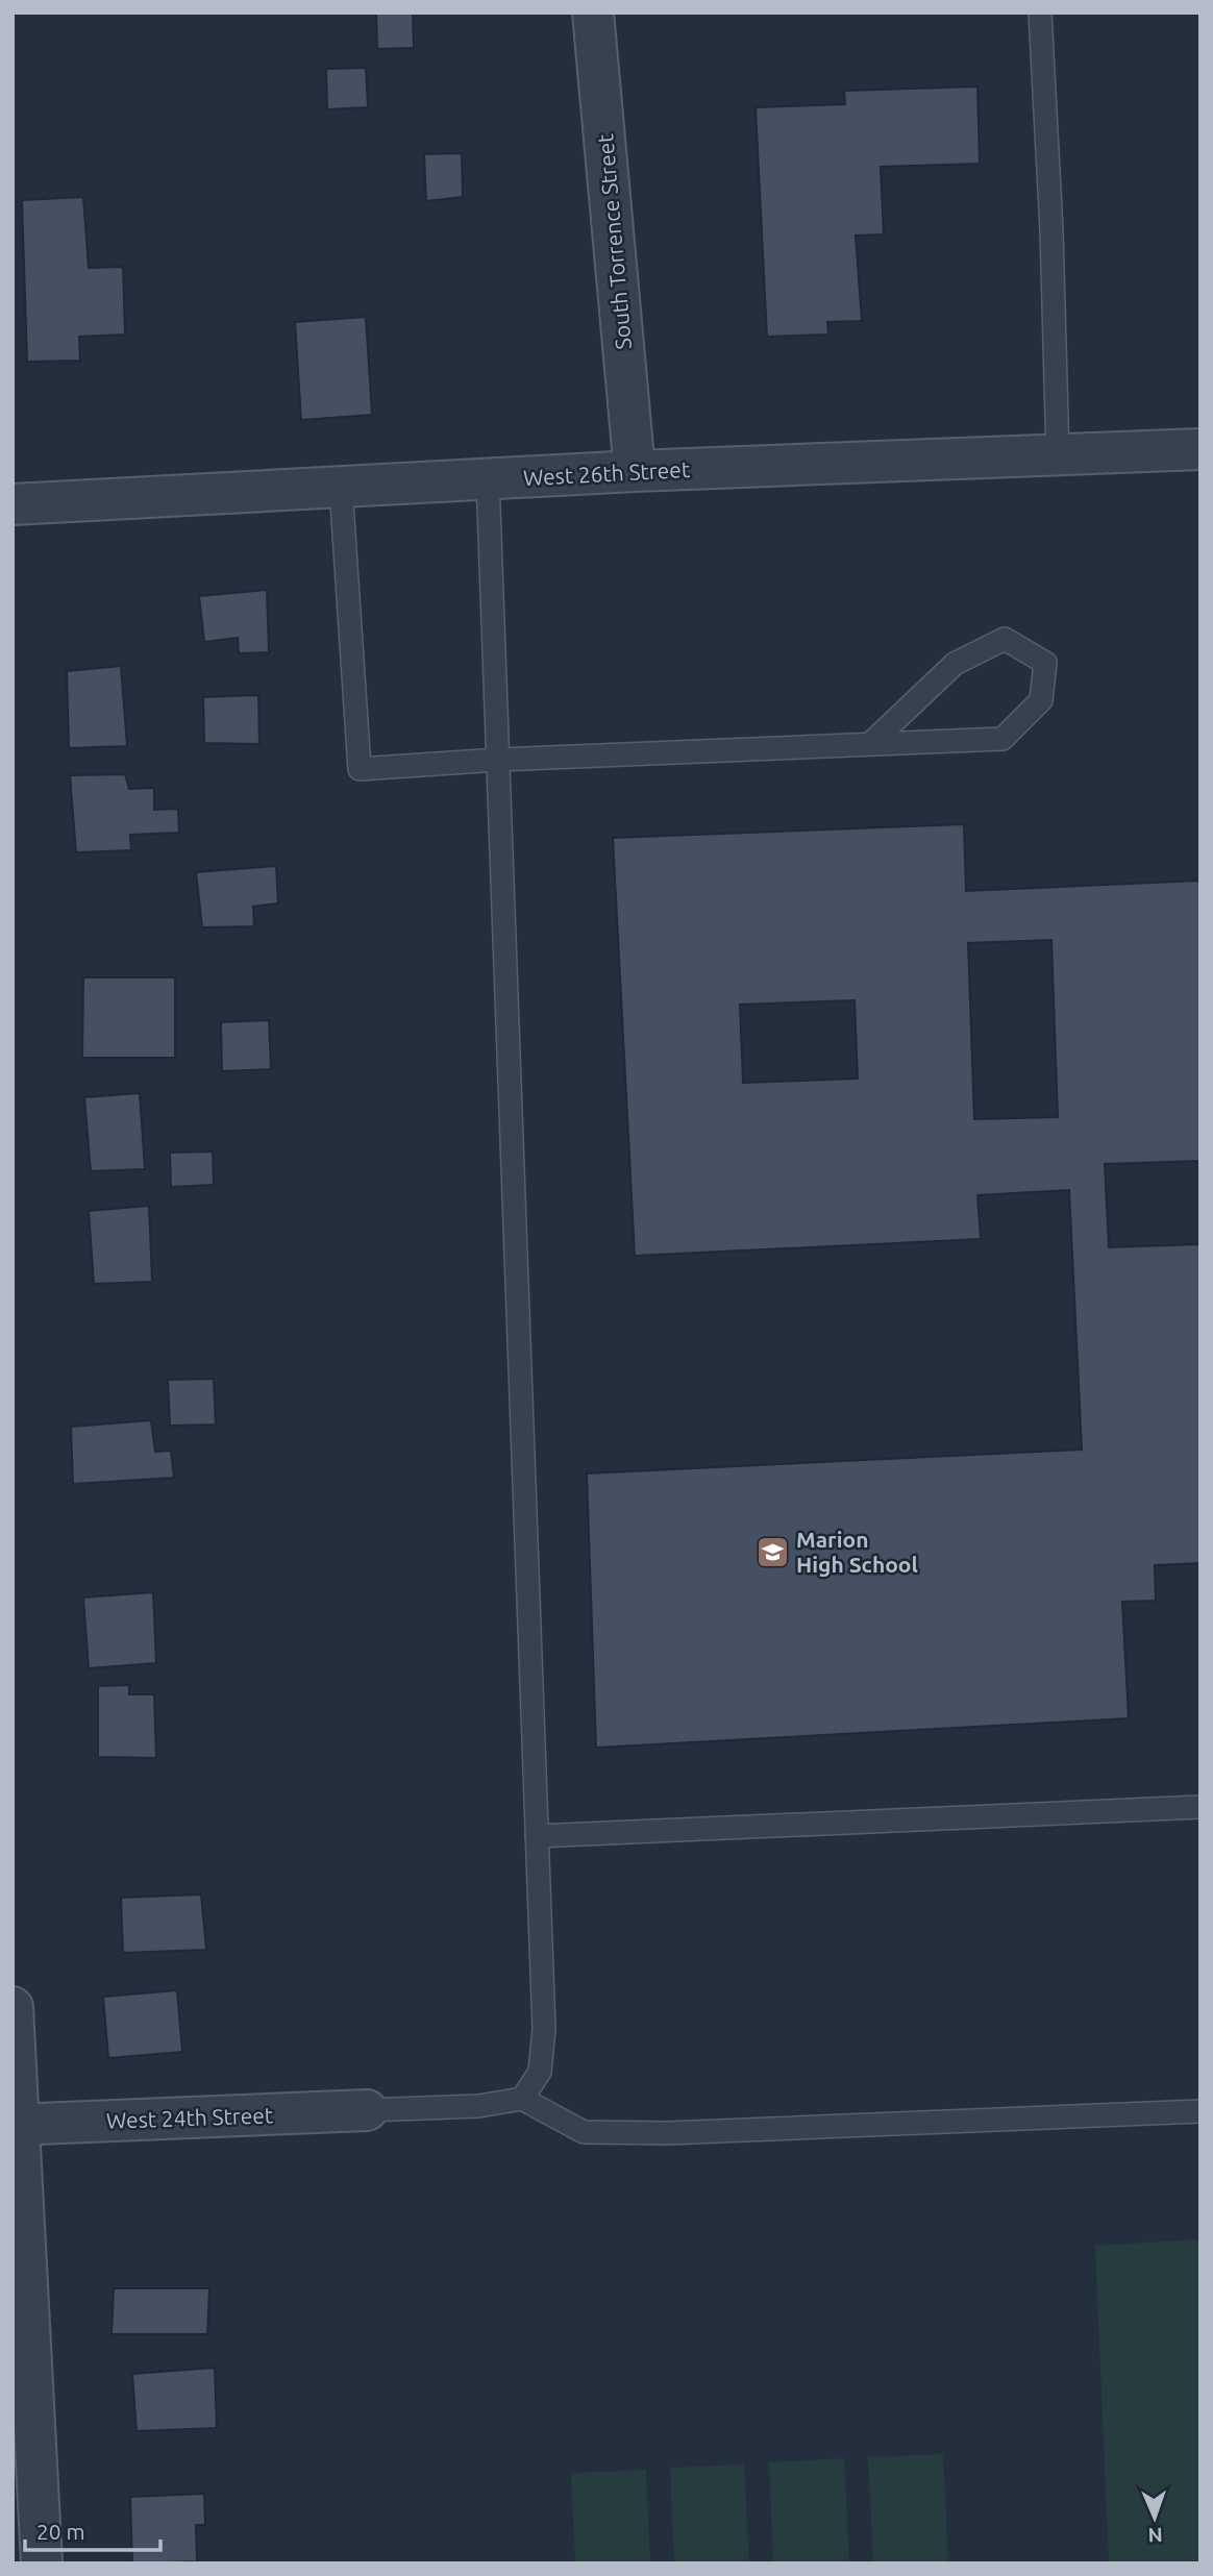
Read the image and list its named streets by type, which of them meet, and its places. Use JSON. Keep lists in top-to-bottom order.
{
  "streets": {
    "street": ["South Torrence Street", "West 26th Street", "West 24th Street"]
  },
  "crossings": [
    ["South Torrence Street", "West 26th Street"]
  ],
  "places": {
    "school or university": ["Marion High School"]
  },
  "scale_bar": "20 m",
  "north": "bottom"
}
